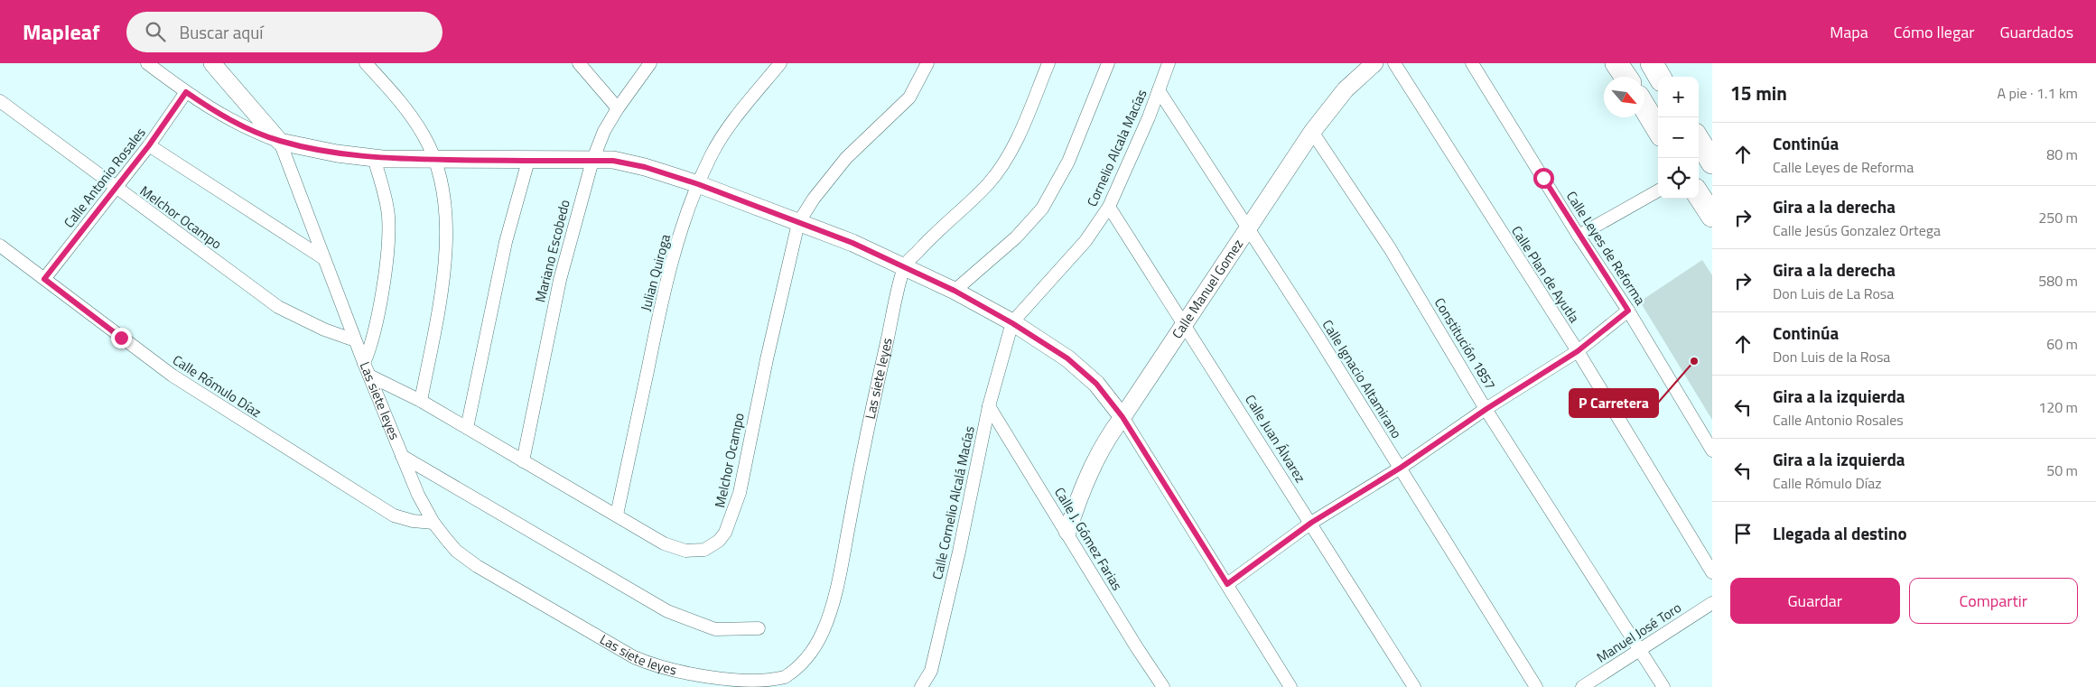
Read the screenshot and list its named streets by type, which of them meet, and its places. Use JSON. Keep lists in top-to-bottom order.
{
  "streets": {
    "street": [
      "Cornelio Alcala Macías",
      "Calle Antonio Rosales",
      "Melchor Ocampo",
      "Calle Leyes de Reforma",
      "Mariano Escobedo",
      "Julian Quiroga",
      "Calle Plan de Ayutla",
      "Calle Manuel Gomez",
      "Constitución 1857",
      "Las siete leyes",
      "Calle Ignacio Altamirano",
      "Calle Rómulo Díaz",
      "Calle Juan Álvarez",
      "Calle Cornelio Alcalá Macías",
      "Calle J. Gómez Farias",
      "Manuel José Toro"
    ]
  },
  "crossings": [
    ["Cornelio Alcala Macías", "Calle Ignacio Altamirano"],
    ["Cornelio Alcala Macías", "Calle Juan Álvarez"],
    ["Cornelio Alcala Macías", "Calle Cornelio Alcalá Macías"],
    ["Calle Antonio Rosales", "Melchor Ocampo"],
    ["Calle Antonio Rosales", "Calle Rómulo Díaz"],
    ["Melchor Ocampo", "Mariano Escobedo"],
    ["Melchor Ocampo", "Julian Quiroga"],
    ["Melchor Ocampo", "Las siete leyes"],
    ["Calle Manuel Gomez", "Constitución 1857"],
    ["Calle Manuel Gomez", "Calle Ignacio Altamirano"],
    ["Calle Manuel Gomez", "Calle Juan Álvarez"],
    ["Calle Manuel Gomez", "Calle J. Gómez Farias"],
    ["Constitución 1857", "Manuel José Toro"],
    ["Las siete leyes", "Calle Rómulo Díaz"],
    ["Calle Cornelio Alcalá Macías", "Calle J. Gómez Farias"]
  ],
  "places": ["P Carretera"],
  "north": "bottom right",
  "page": {
    "header": "Mapleaf",
    "search": "Buscar aquí",
    "nav": ["Mapa", "Cómo llegar", "Guardados"],
    "heading": ["15 min", "A pie · 1.1 km"],
    "map_buttons": ["+", "−"],
    "list": [
      ["Continúa", "Calle Leyes de Reforma", "80 m"],
      ["Gira a la derecha", "Calle Jesús Gonzalez Ortega", "250 m"],
      ["Gira a la derecha", "Don Luis de La Rosa", "580 m"],
      ["Continúa", "Don Luis de la Rosa", "60 m"],
      ["Gira a la izquierda", "Calle Antonio Rosales", "120 m"],
      ["Gira a la izquierda", "Calle Rómulo Díaz", "50 m"],
      "Llegada al destino"
    ],
    "buttons": ["Guardar", "Compartir"]
  }
}
